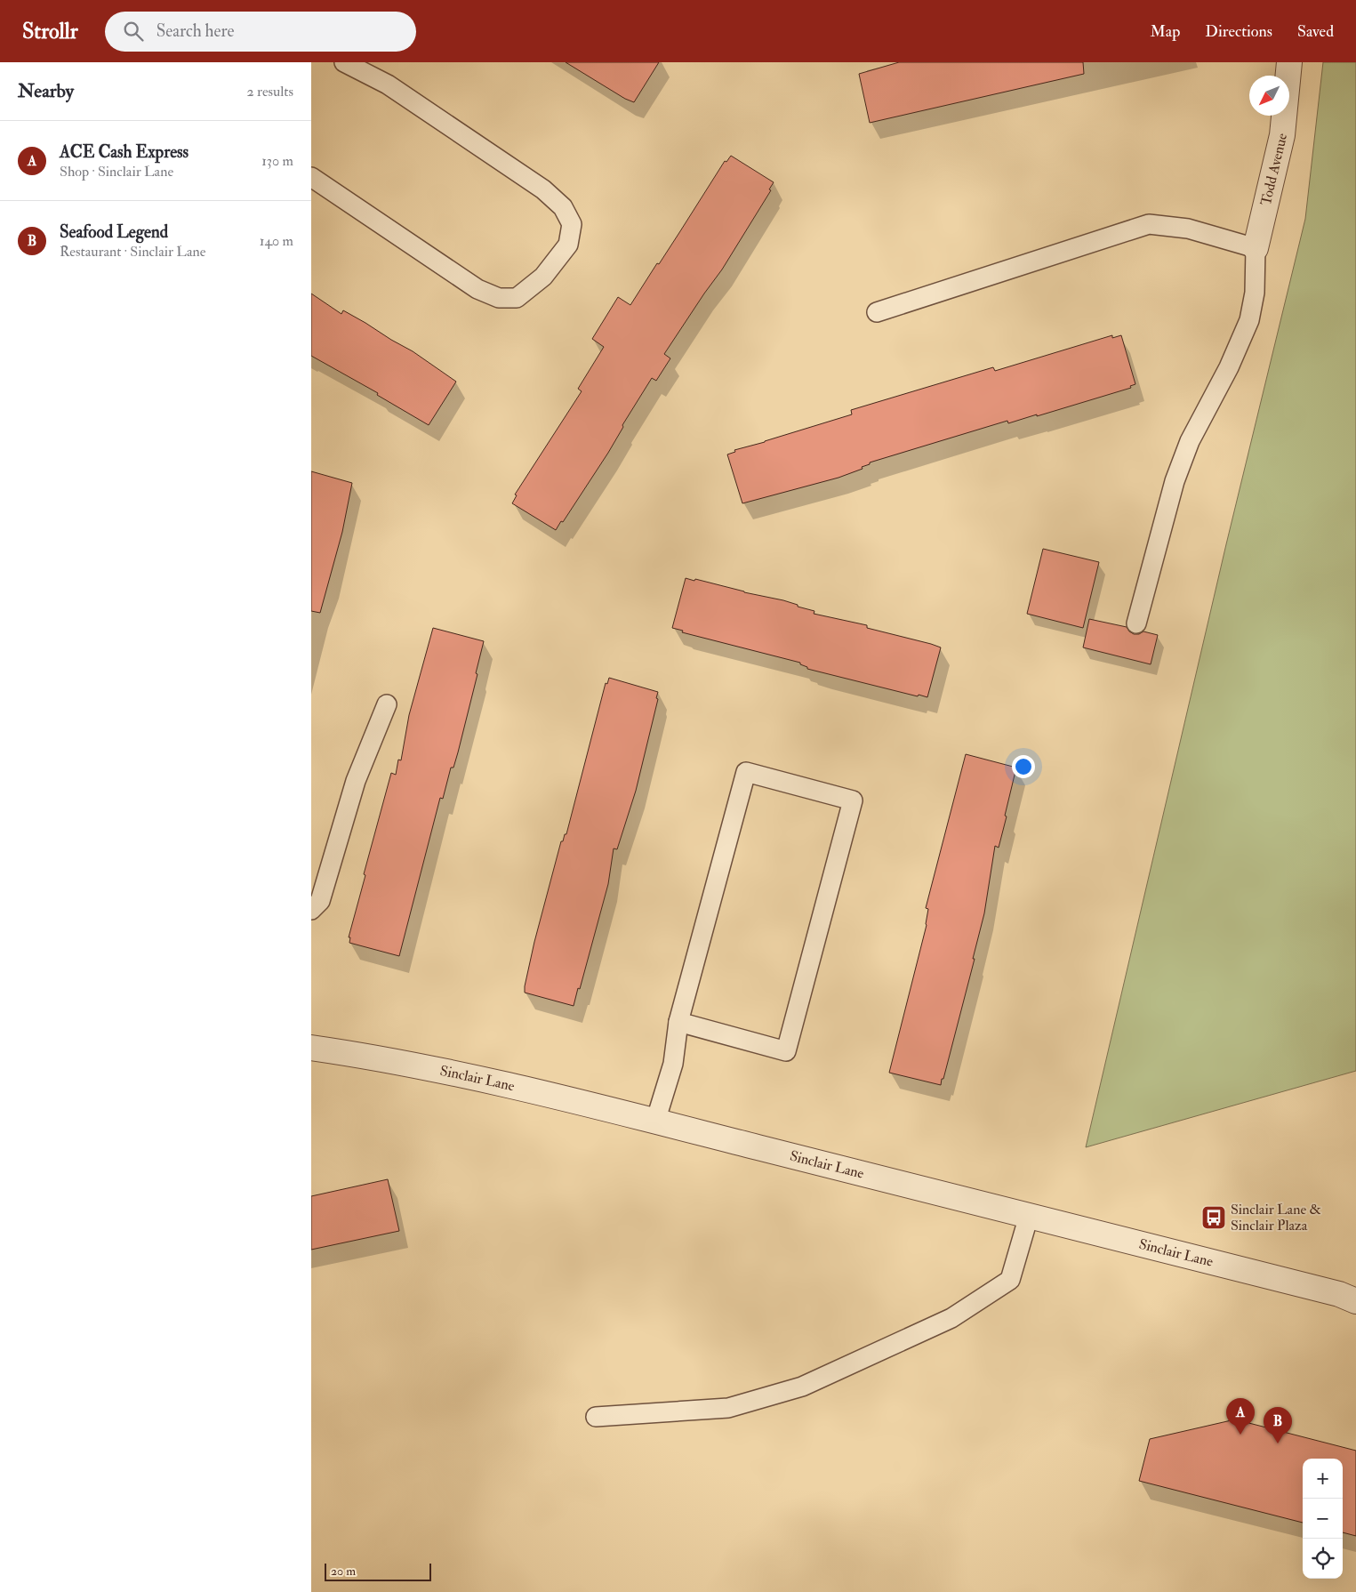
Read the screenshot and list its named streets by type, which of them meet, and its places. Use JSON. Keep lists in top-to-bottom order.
{
  "streets": {
    "street": ["Todd Avenue", "Sinclair Lane"]
  },
  "places": {
    "bus stop": ["Sinclair Lane & Sinclair Plaza"]
  },
  "scale_bar": "20 m",
  "north": "bottom left",
  "page": {
    "header": "Strollr",
    "search": "Search here",
    "nav": ["Map", "Directions", "Saved"],
    "heading": ["Nearby", "2 results"],
    "list": [
      {
        "mark": "A",
        "name": "ACE Cash Express",
        "note": "Shop · Sinclair Lane",
        "value": "130 m"
      },
      {
        "mark": "B",
        "name": "Seafood Legend",
        "note": "Restaurant · Sinclair Lane",
        "value": "140 m"
      }
    ],
    "pins": ["A", "B"],
    "map_buttons": ["+", "−"],
    "scale": "20 m"
  }
}
